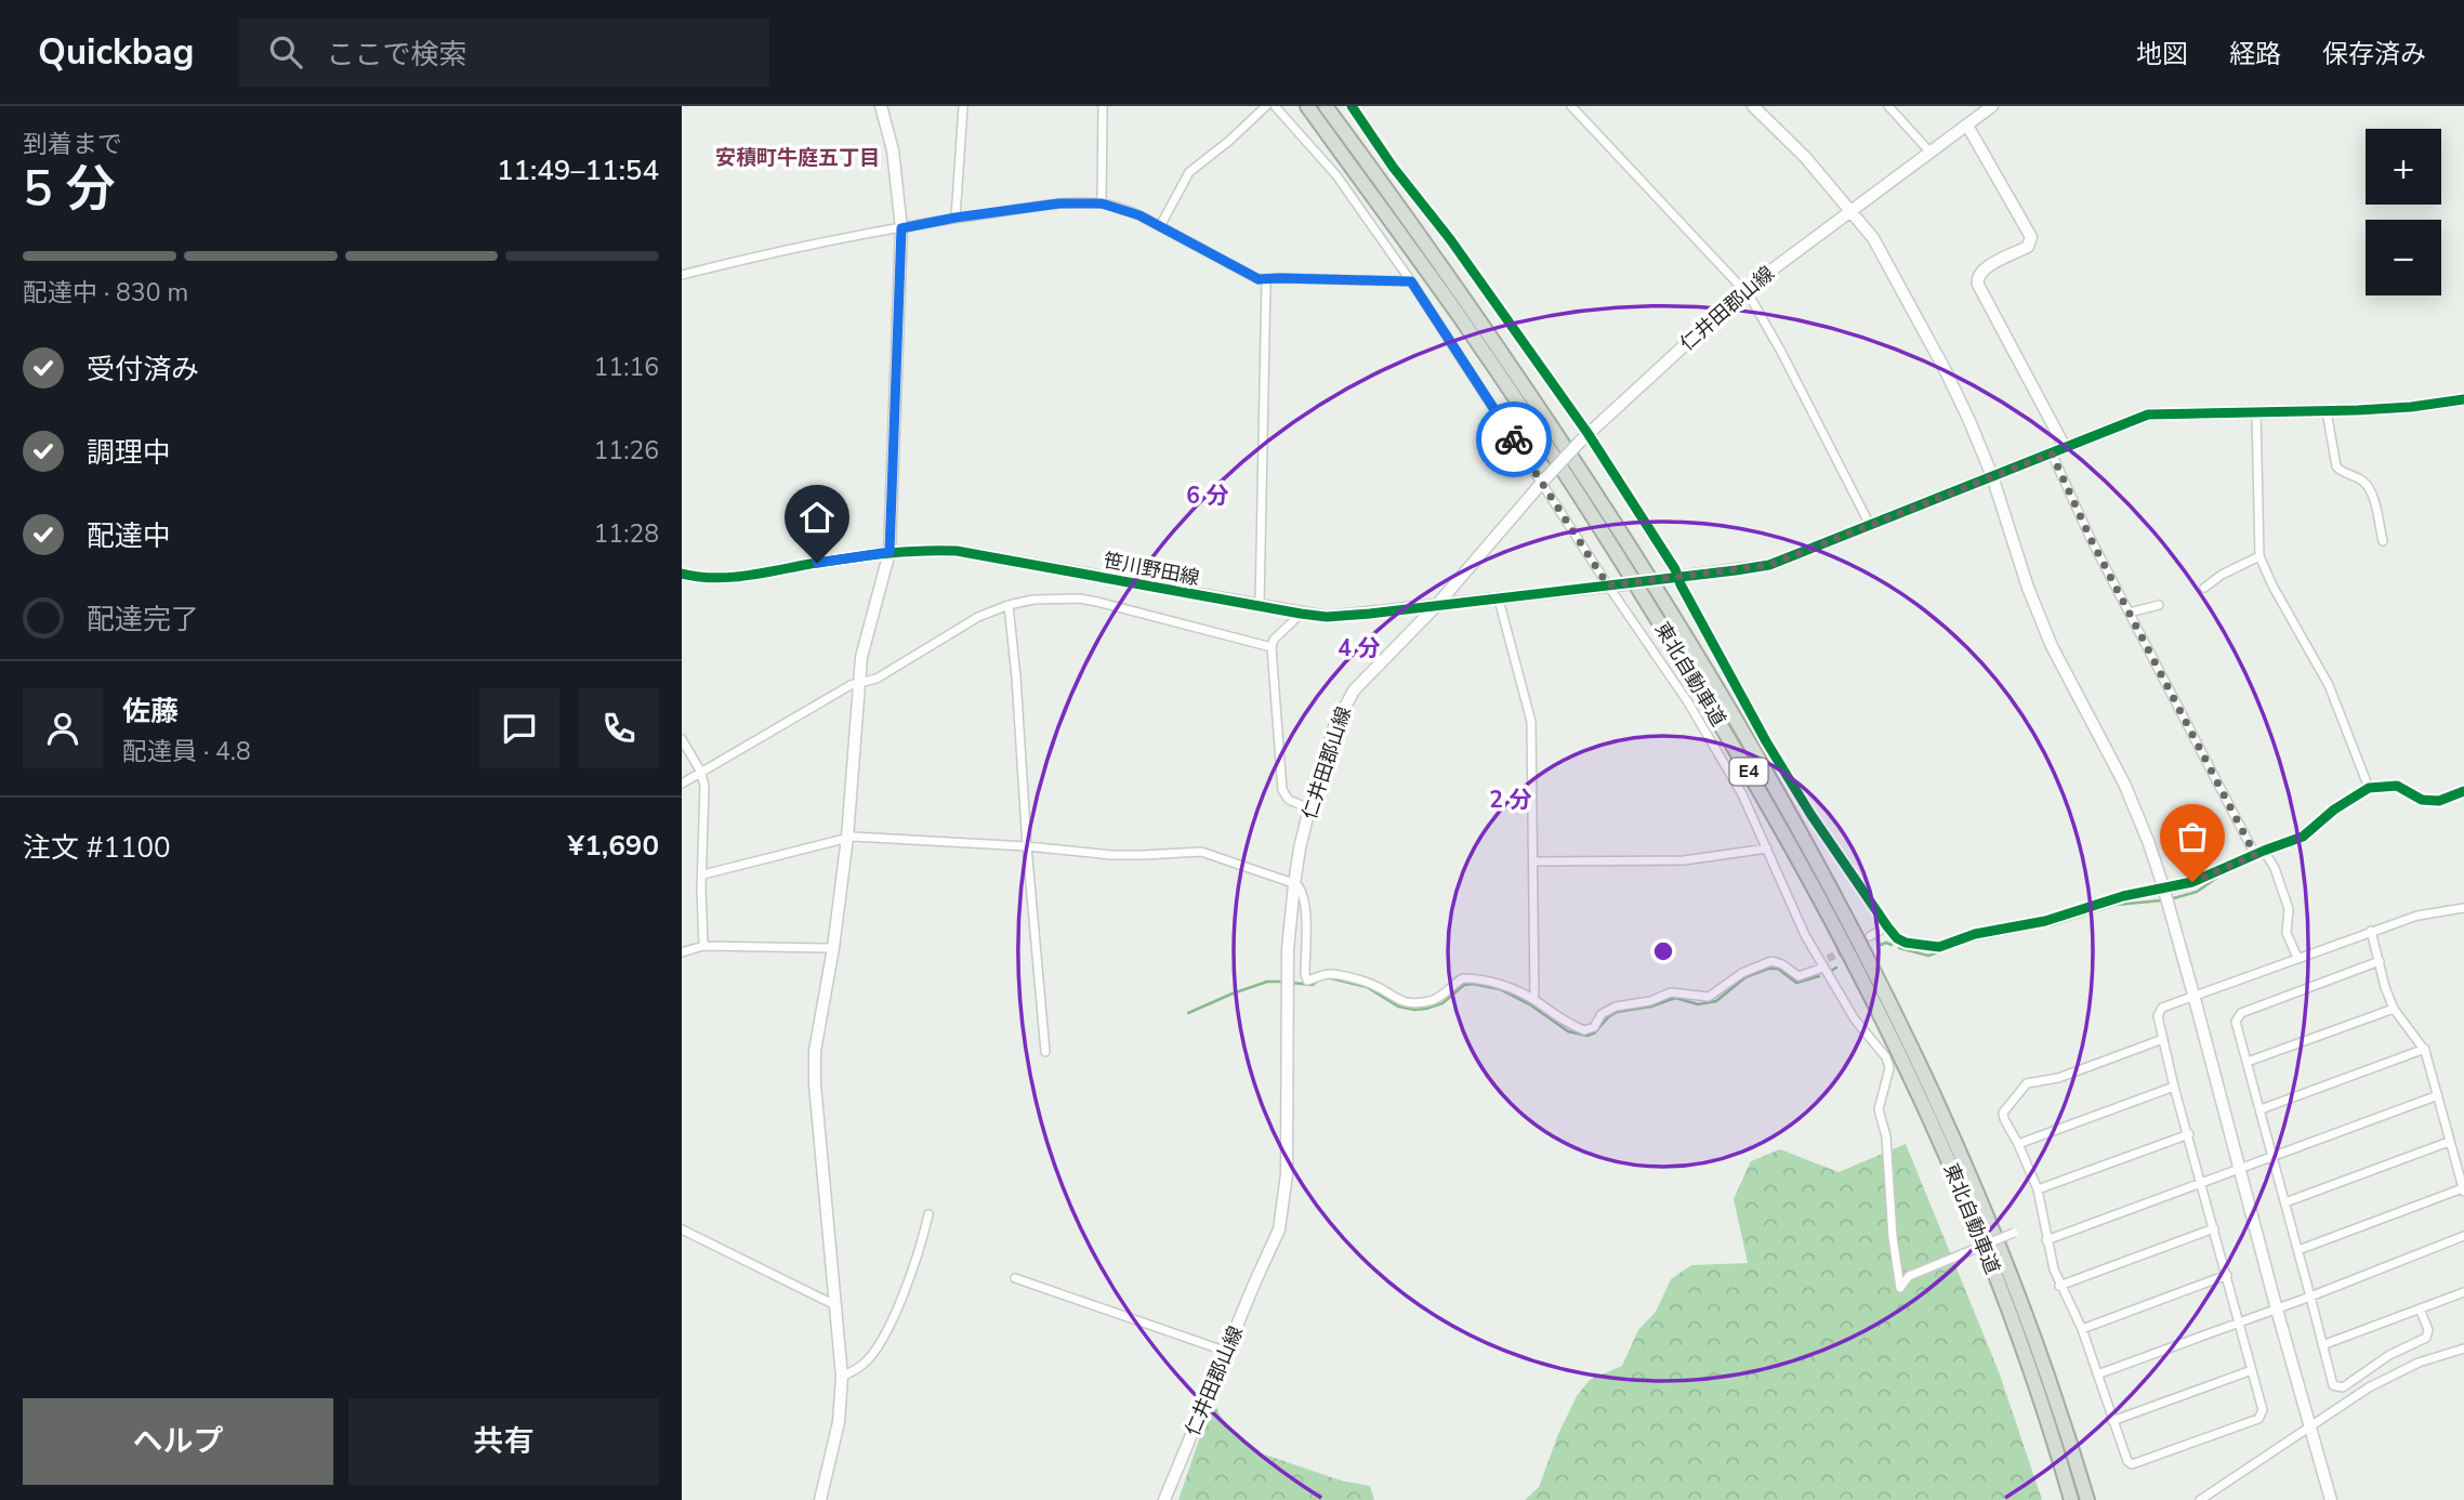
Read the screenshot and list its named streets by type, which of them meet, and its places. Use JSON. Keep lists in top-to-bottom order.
{
  "streets": {
    "highway": ["東北自動車道", "E4"],
    "street": ["仁井田郡山線", "笹川野田線"]
  },
  "crossings": [
    ["仁井田郡山線", "笹川野田線"]
  ],
  "districts": ["安積町牛庭五丁目"],
  "page": {
    "header": "Quickbag",
    "search": "ここで検索",
    "nav": ["地図", "経路", "保存済み"],
    "heading": ["5 分", "到着まで", "11:49–11:54"],
    "panel": [
      "佐藤",
      "配達員 · 4.8",
      "注文 #1100",
      "¥1,690"
    ],
    "map_buttons": ["+", "−"],
    "bar": "配達中 · 830 m",
    "list": [
      ["受付済み", "11:16"],
      ["調理中", "11:26"],
      ["配達中", "11:28"],
      "配達完了"
    ],
    "buttons": ["ヘルプ", "共有"]
  },
  "rings": ["6 分", "4 分", "2 分"]
}
